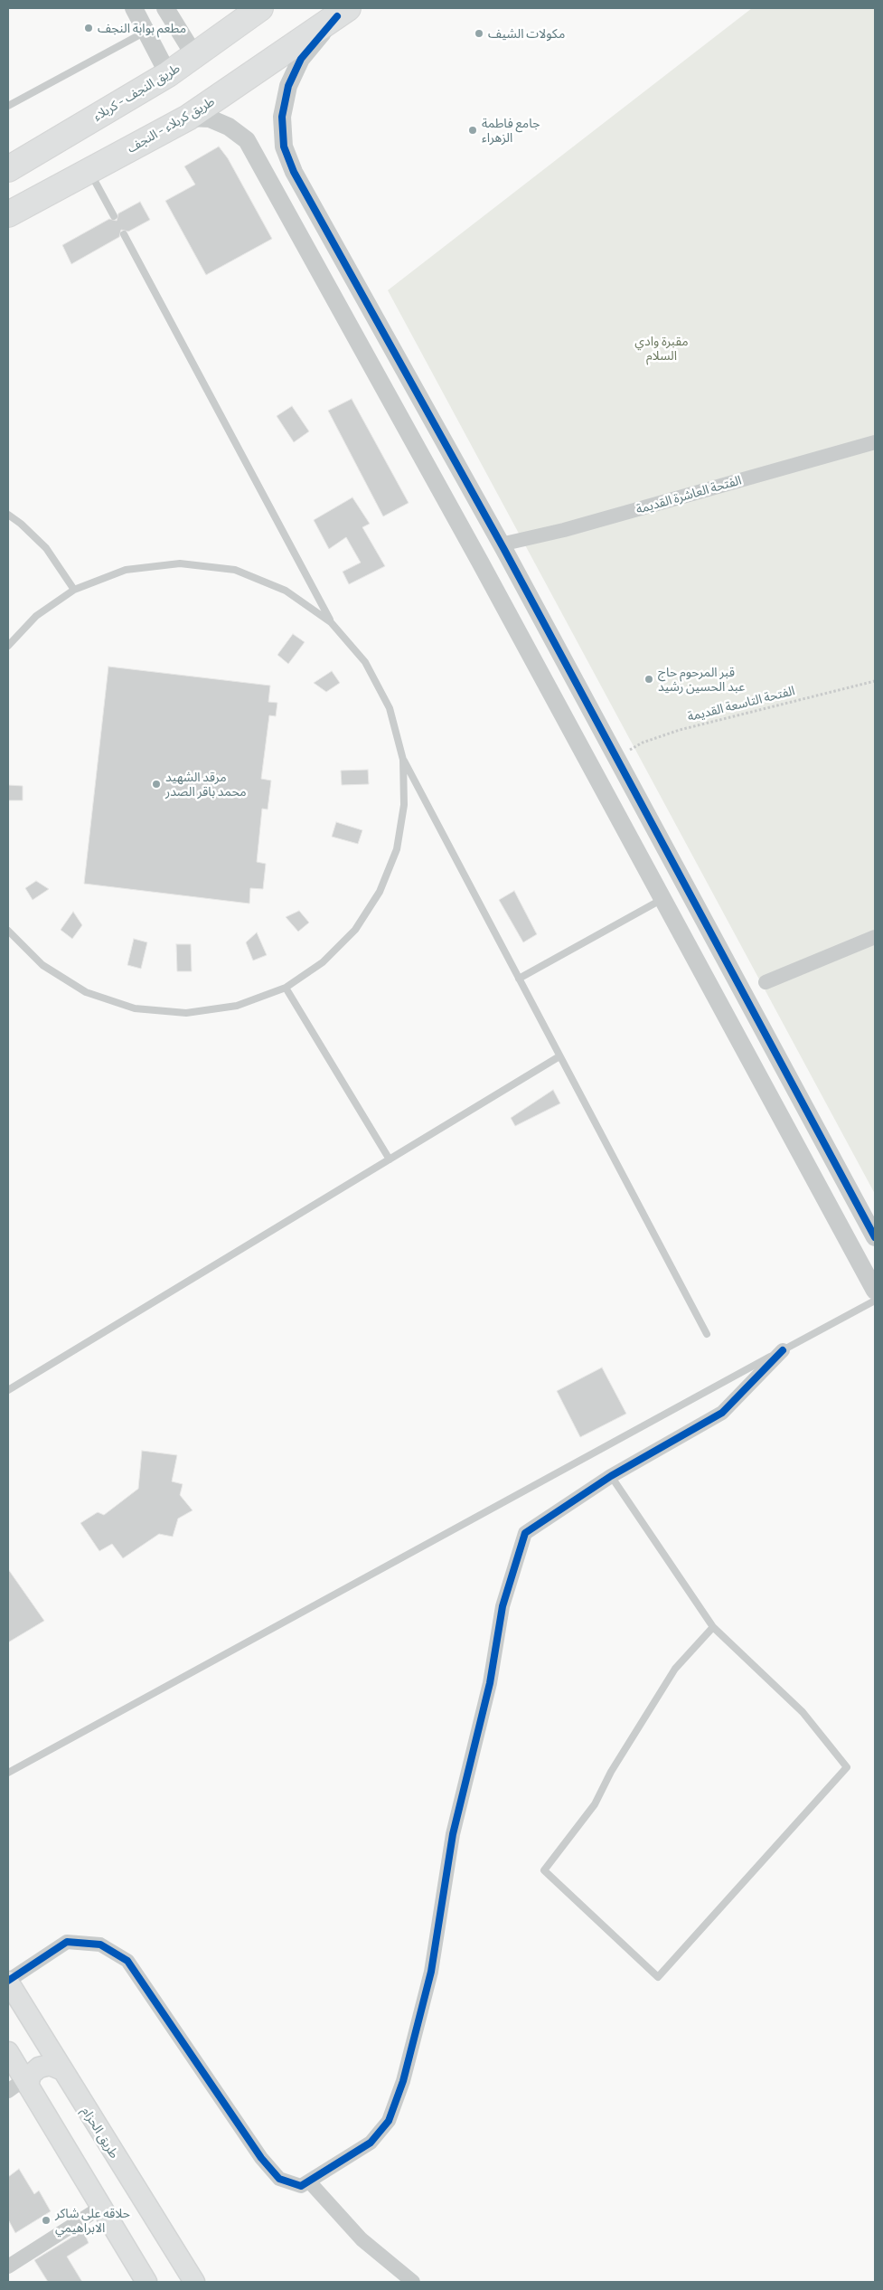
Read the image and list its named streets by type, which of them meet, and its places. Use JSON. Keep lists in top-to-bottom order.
{
  "streets": {
    "highway": ["طريق النجف - کربلاء", "طريق کربلاء - النجف"],
    "main road": ["طريق الحزام"],
    "street": ["الفتحة العاشرة القديمة"],
    "path": ["الفتحة التاسعة القديمة"]
  },
  "parks": ["مقبرة وادي السلام"],
  "places": [
    "مطعم بوابة النجف",
    "مكولات الشيف",
    "جامع فاطمة الزهراء",
    "قبر المرحوم حاج عبد الحسين رشيد",
    "مرقد الشهيد محمد باقر الصدر",
    "حلاقه علي شاكر الابراهيمي"
  ]
}
